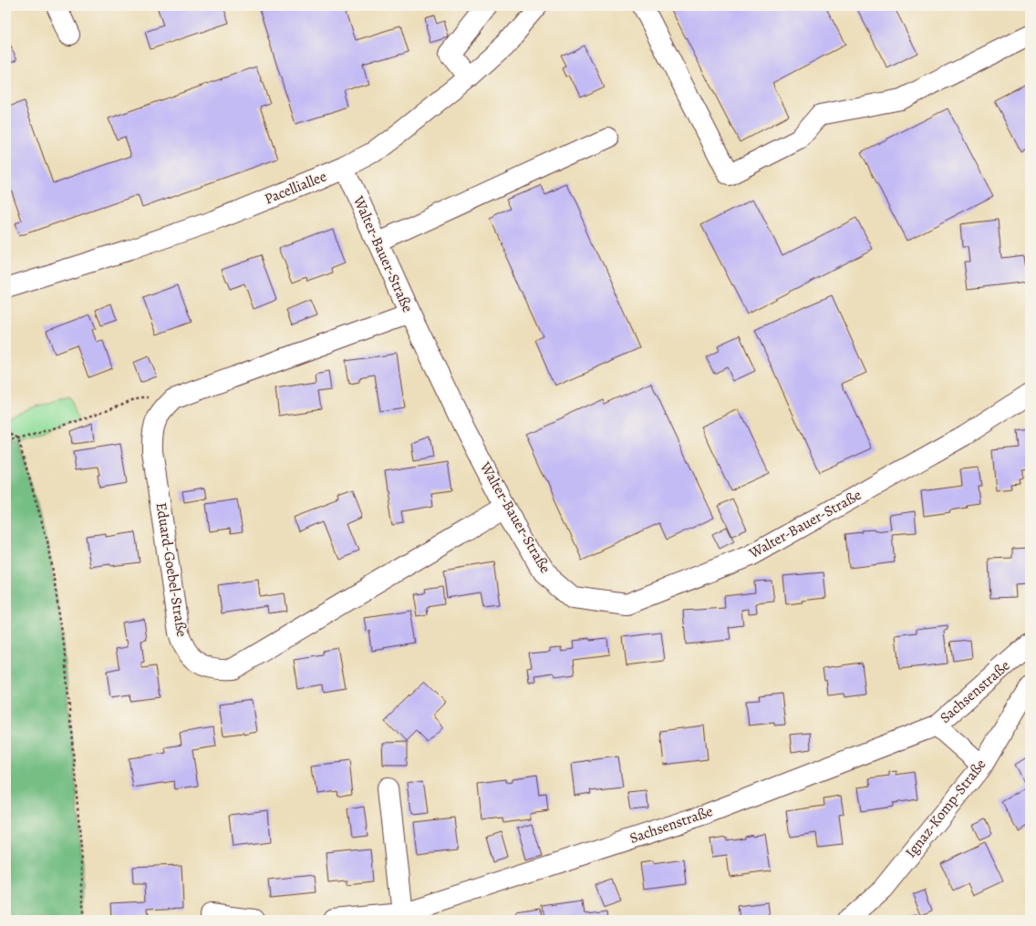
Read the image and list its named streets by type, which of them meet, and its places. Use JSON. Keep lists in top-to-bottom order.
{
  "streets": {
    "street": [
      "Pacelliallee",
      "Walter-Bauer-Straße",
      "Eduard-Goebel-Straße",
      "Sachsenstraße",
      "Ignaz-Komp-Straße"
    ]
  },
  "crossings": [
    ["Pacelliallee", "Walter-Bauer-Straße"],
    ["Walter-Bauer-Straße", "Eduard-Goebel-Straße"],
    ["Sachsenstraße", "Ignaz-Komp-Straße"]
  ]
}
